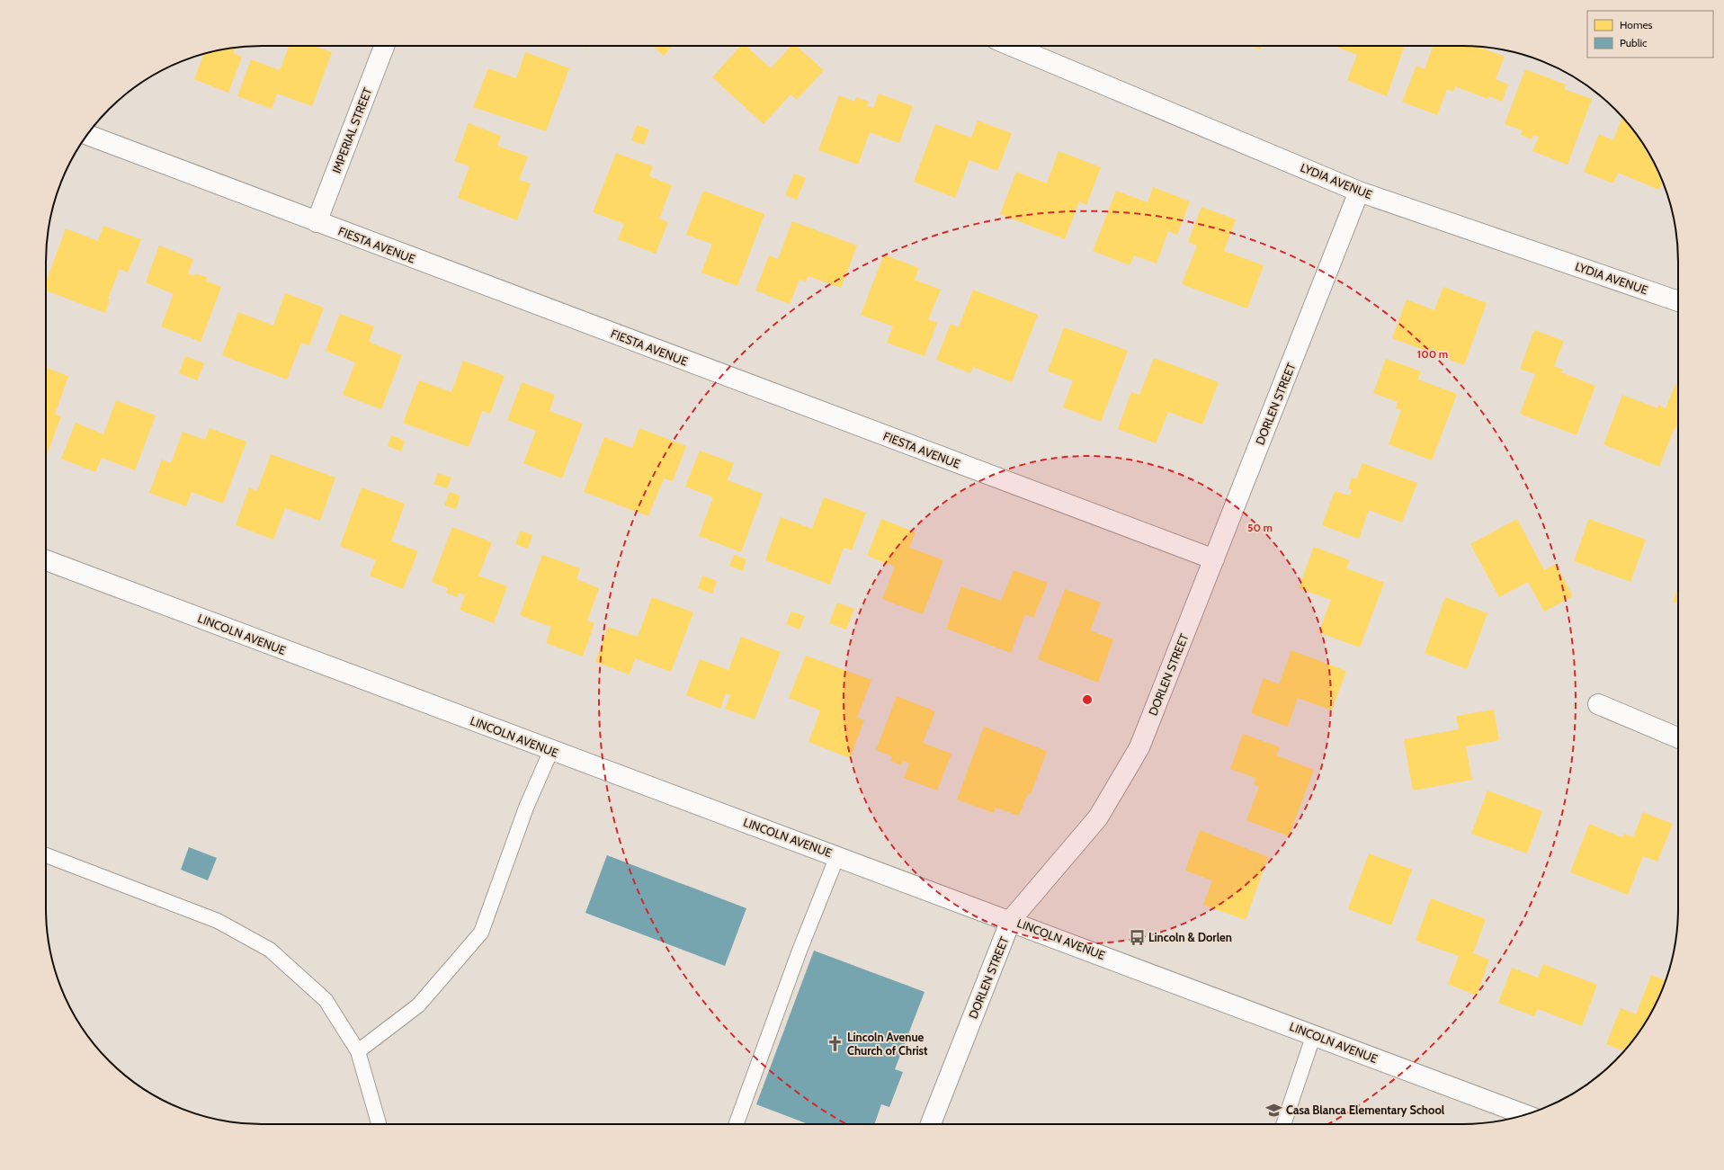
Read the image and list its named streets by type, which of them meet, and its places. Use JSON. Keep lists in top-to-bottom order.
{
  "streets": {
    "street": [
      "IMPERIAL STREET",
      "LYDIA AVENUE",
      "FIESTA AVENUE",
      "DORLEN STREET",
      "LINCOLN AVENUE"
    ]
  },
  "crossings": [
    ["IMPERIAL STREET", "FIESTA AVENUE"],
    ["LYDIA AVENUE", "DORLEN STREET"],
    ["FIESTA AVENUE", "DORLEN STREET"],
    ["DORLEN STREET", "LINCOLN AVENUE"]
  ],
  "places": {
    "bus stop": ["Lincoln & Dorlen"],
    "church": ["Lincoln Avenue Church of Christ"],
    "school or university": ["Casa Blanca Elementary School"]
  },
  "legend": ["Homes", "Public"],
  "rings": ["100 m", "50 m"]
}
